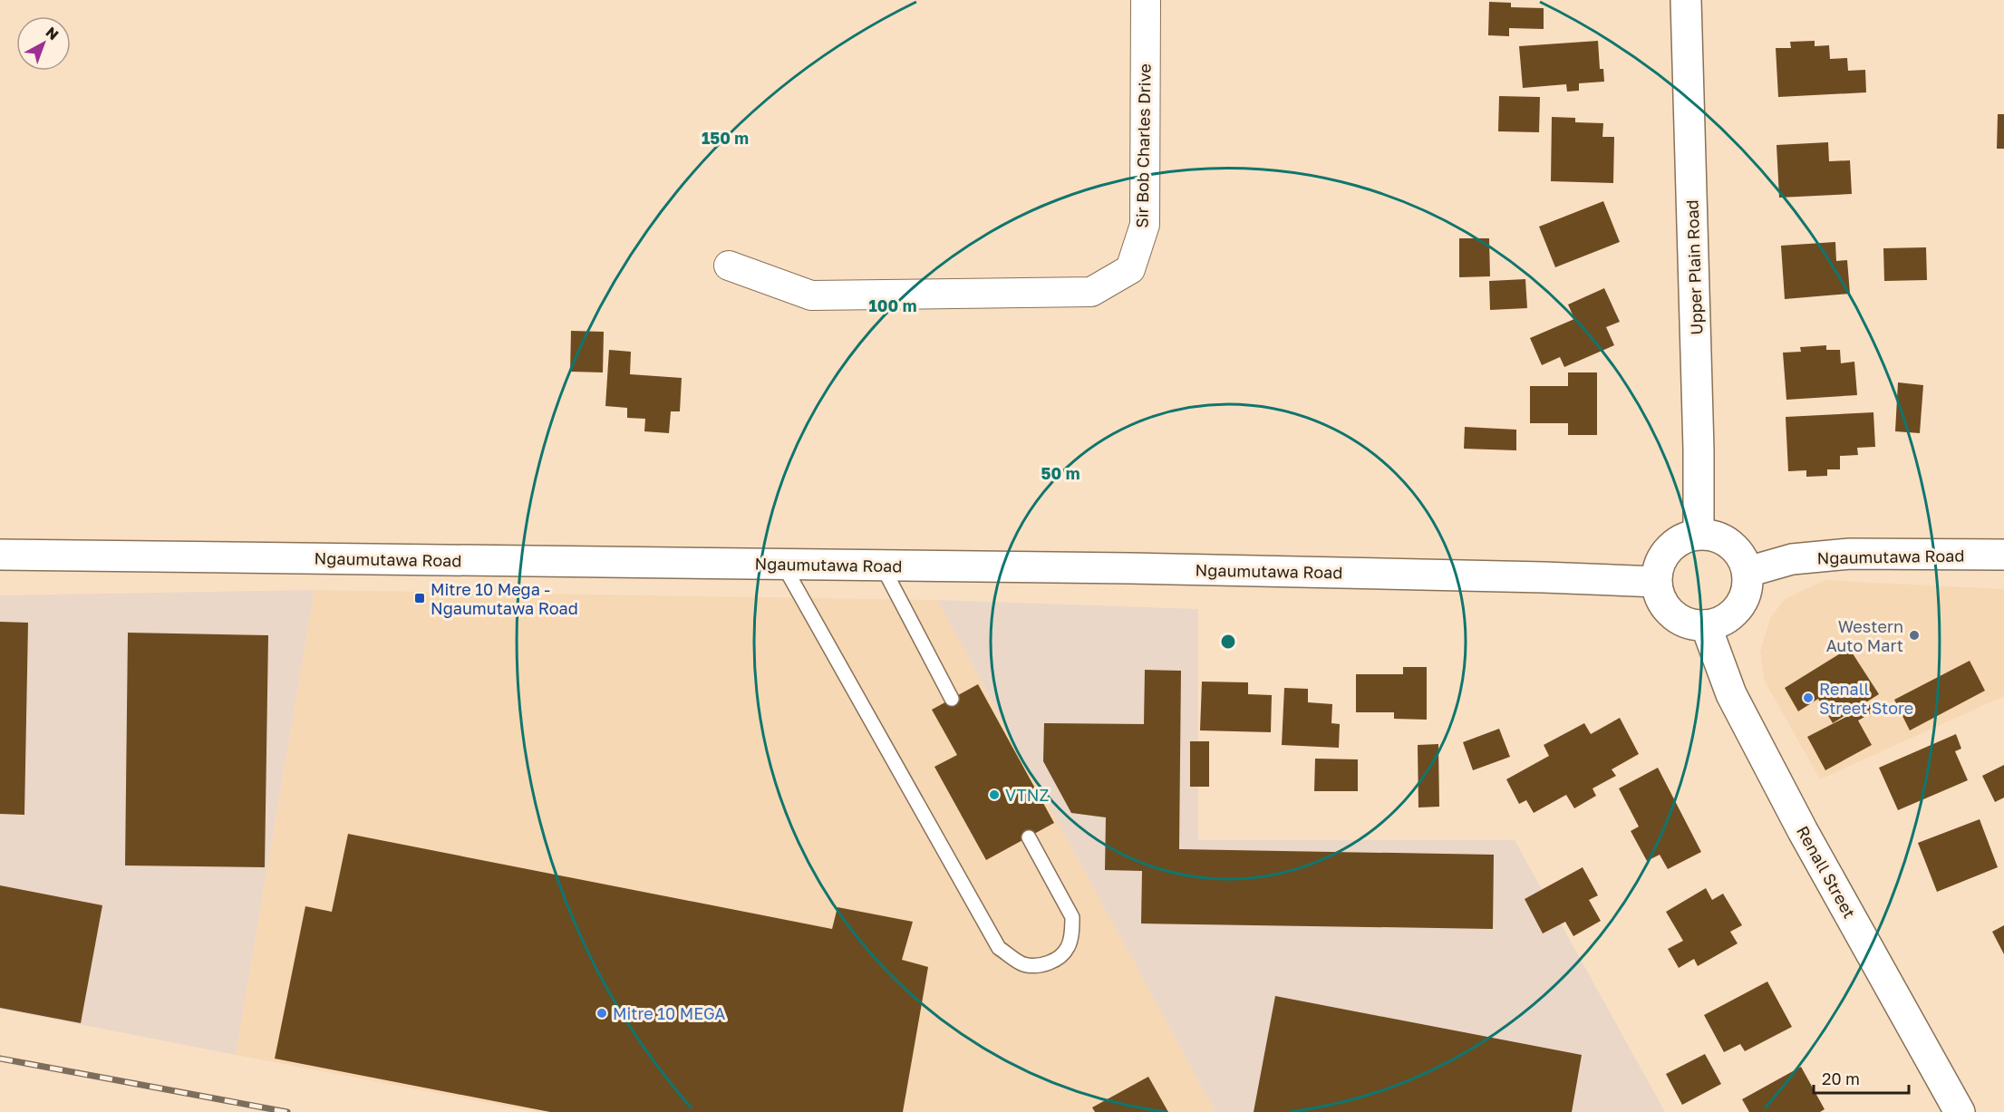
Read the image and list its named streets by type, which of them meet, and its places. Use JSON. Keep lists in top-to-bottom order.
{
  "streets": {
    "main road": ["Upper Plain Road", "Ngaumutawa Road", "Renall Street"],
    "street": ["Sir Bob Charles Drive"]
  },
  "crossings": [
    ["Upper Plain Road", "Ngaumutawa Road"],
    ["Upper Plain Road", "Renall Street"],
    ["Ngaumutawa Road", "Renall Street"]
  ],
  "places": {
    "transit": ["Mitre 10 Mega - Ngaumutawa Road"],
    "other": [
      "Western Auto Mart",
      "Renall Street Store",
      "VTNZ",
      "Mitre 10 MEGA"
    ]
  },
  "scale_bar": "20 m",
  "north": "top right",
  "rings": ["150 m", "100 m", "50 m"]
}
